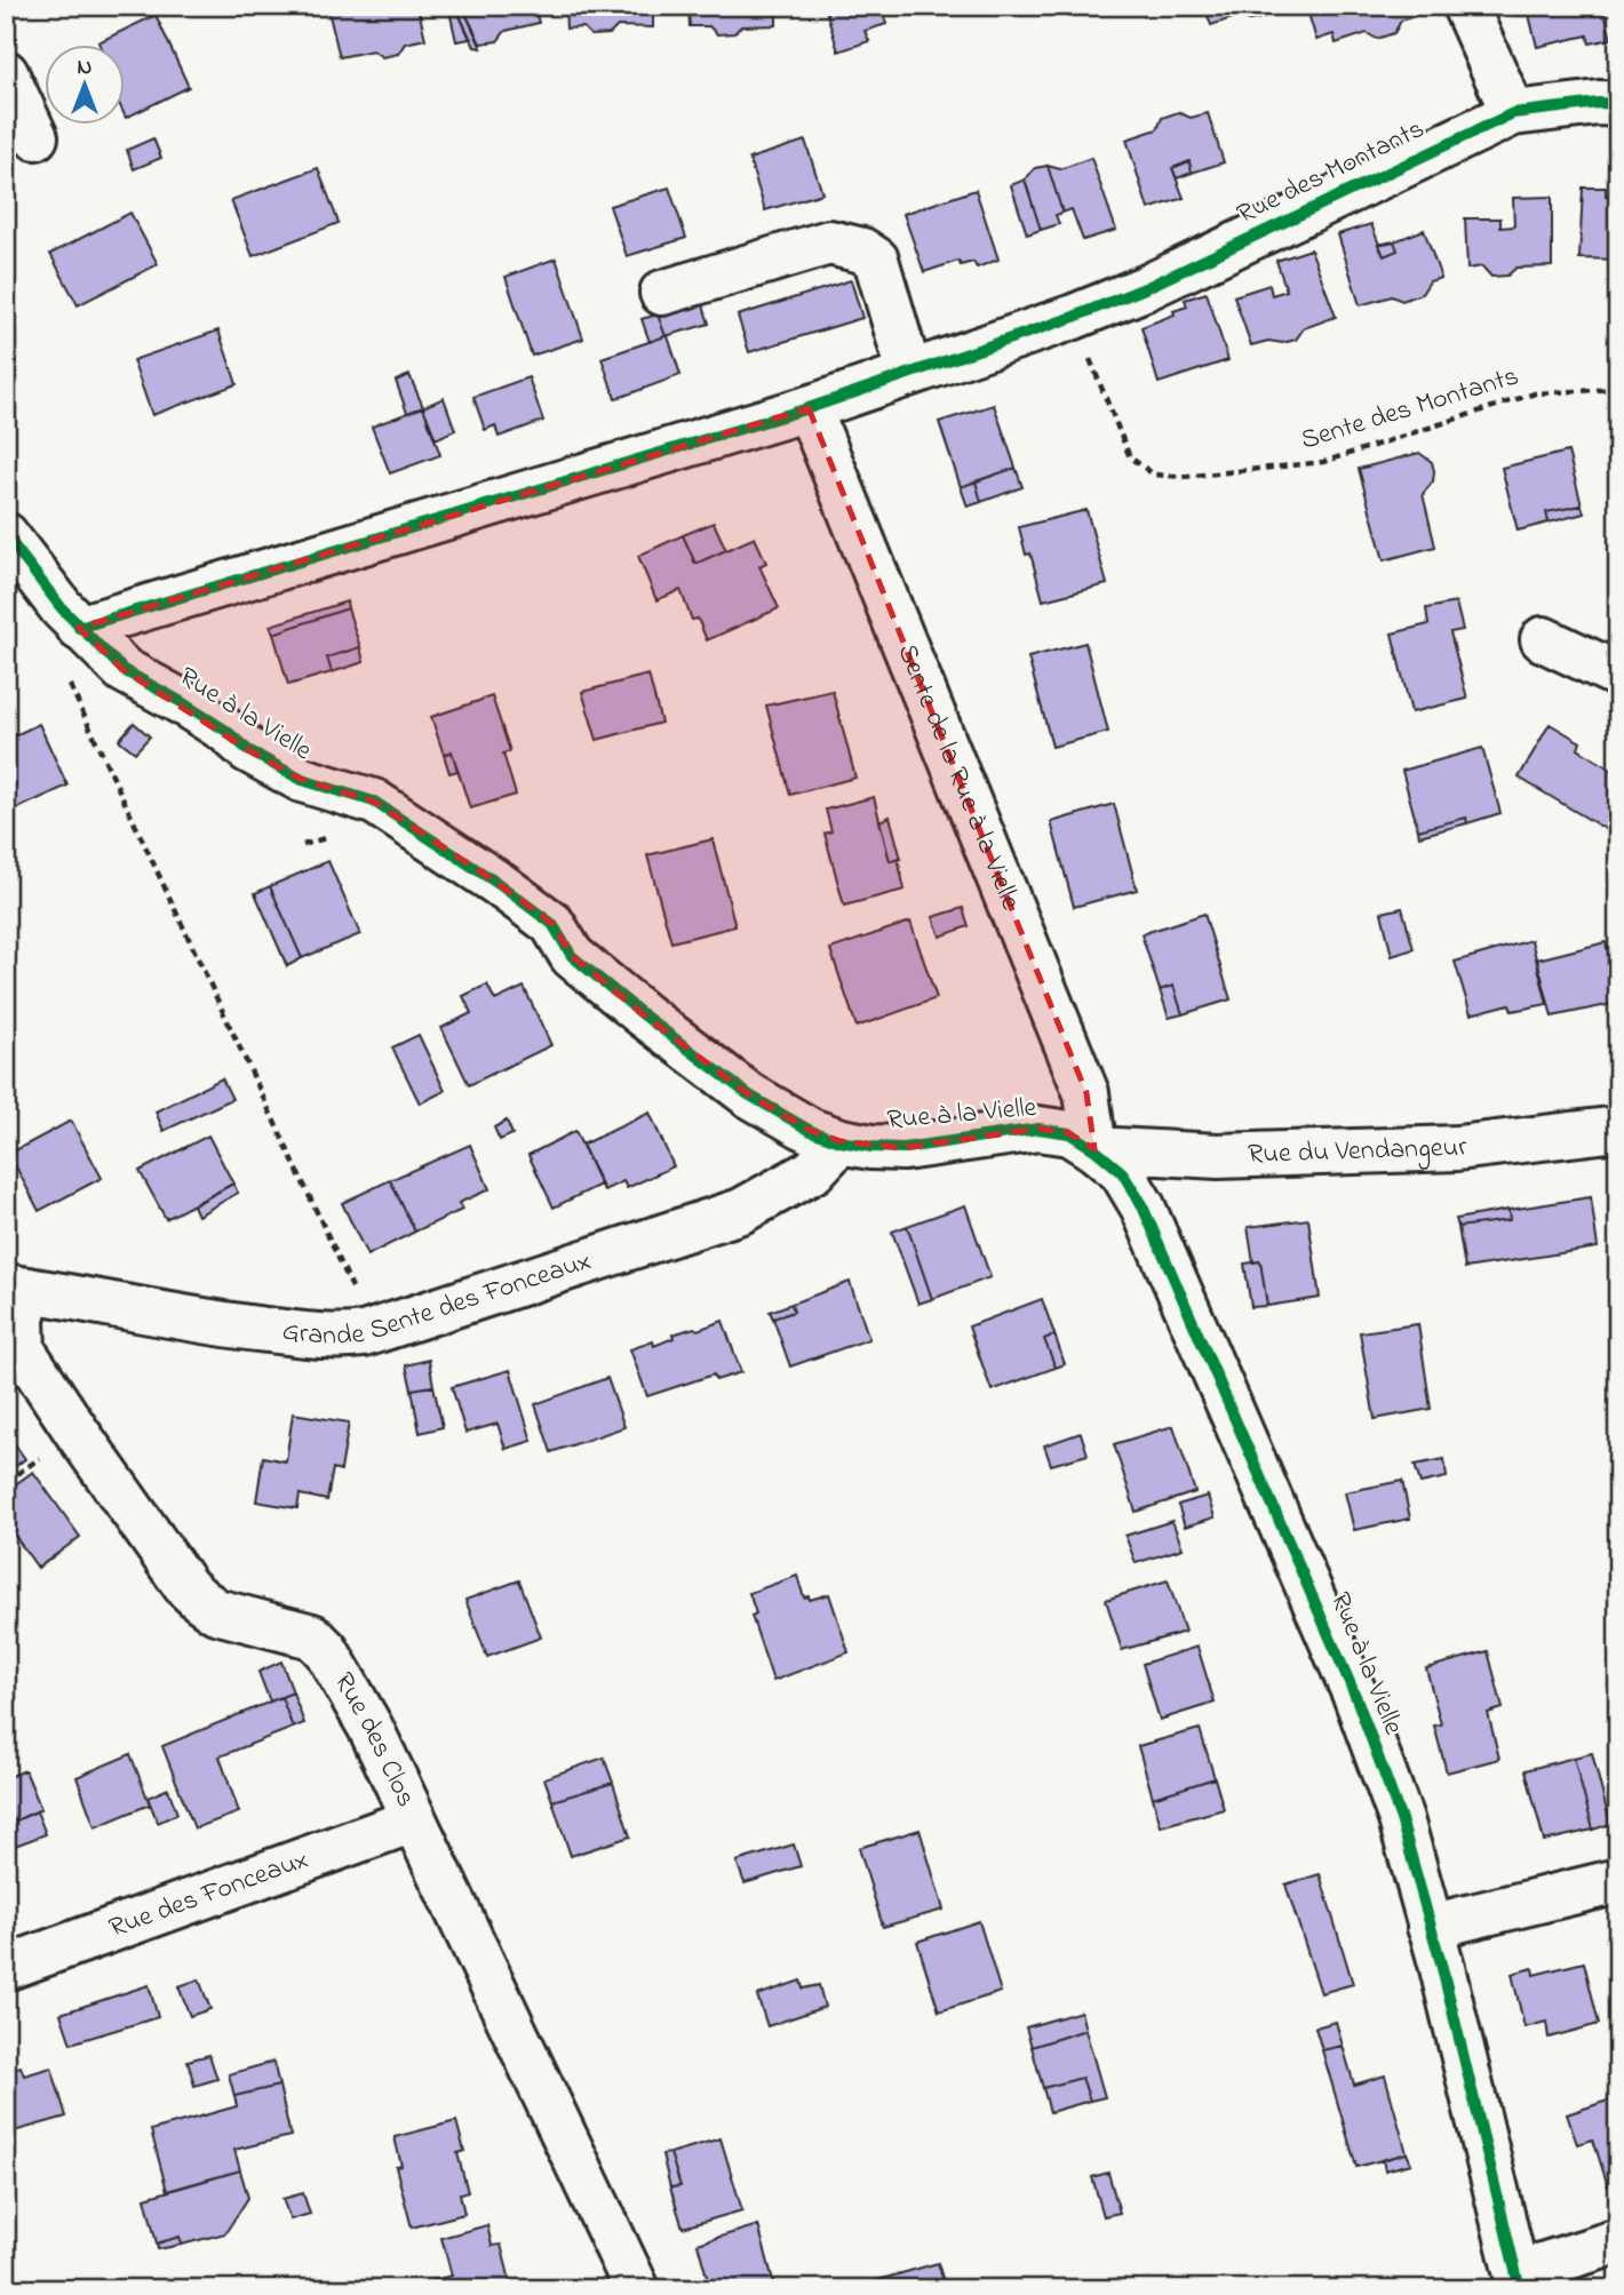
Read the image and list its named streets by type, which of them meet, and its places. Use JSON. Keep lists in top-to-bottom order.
{
  "streets": {
    "street": [
      "Rue des Montants",
      "Rue à la Vielle",
      "Sente de la Rue à la Vielle",
      "Rue du Vendangeur",
      "Grande Sente des Fonceaux",
      "Rue des Clos",
      "Rue des Fonceaux"
    ],
    "path": ["Sente des Montants"]
  },
  "crossings": [
    ["Rue des Montants", "Sente des Montants"],
    ["Rue des Montants", "Rue à la Vielle"],
    ["Rue des Montants", "Sente de la Rue à la Vielle"],
    ["Rue à la Vielle", "Sente de la Rue à la Vielle"],
    ["Rue à la Vielle", "Rue du Vendangeur"],
    ["Rue à la Vielle", "Grande Sente des Fonceaux"],
    ["Sente de la Rue à la Vielle", "Rue du Vendangeur"],
    ["Grande Sente des Fonceaux", "Rue des Clos"],
    ["Rue des Clos", "Rue des Fonceaux"]
  ],
  "north": "top"
}
